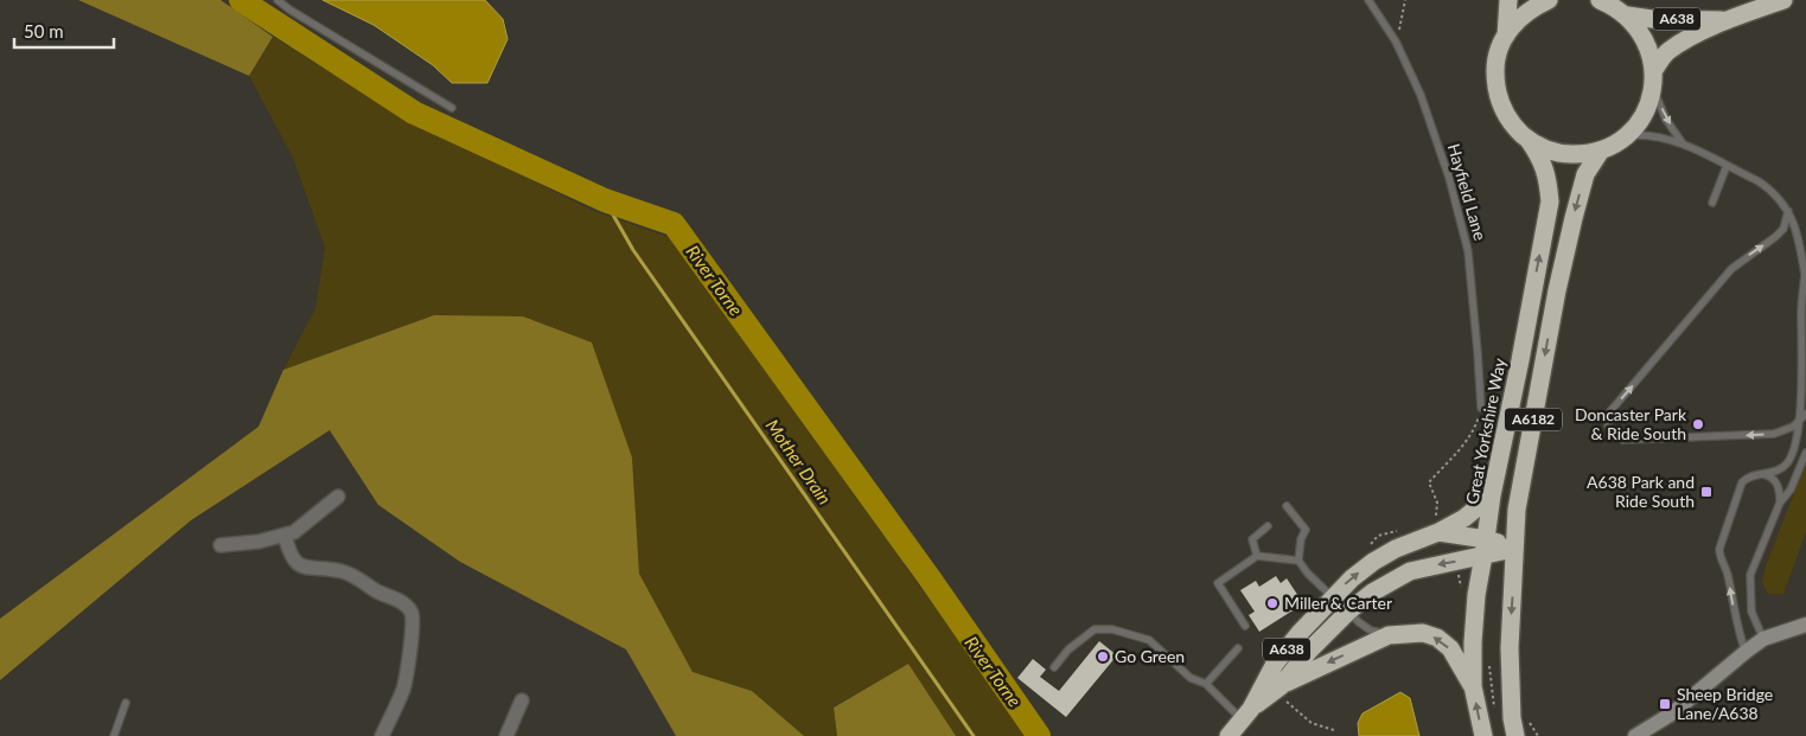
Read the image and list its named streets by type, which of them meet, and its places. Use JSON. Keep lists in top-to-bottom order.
{
  "streets": {
    "highway": ["A638", "A6182", "Great Yorkshire Way"],
    "lane": ["Hayfield Lane"]
  },
  "crossings": [
    ["A638", "A6182"],
    ["A638", "Great Yorkshire Way"]
  ],
  "water": ["River Torne", "Mother Drain"],
  "places": {
    "other": ["Doncaster Park & Ride South", "Miller & Carter", "Go Green"],
    "transit": ["A638 Park and Ride South", "Sheep Bridge Lane/A638"]
  },
  "scale_bar": "50 m"
}
